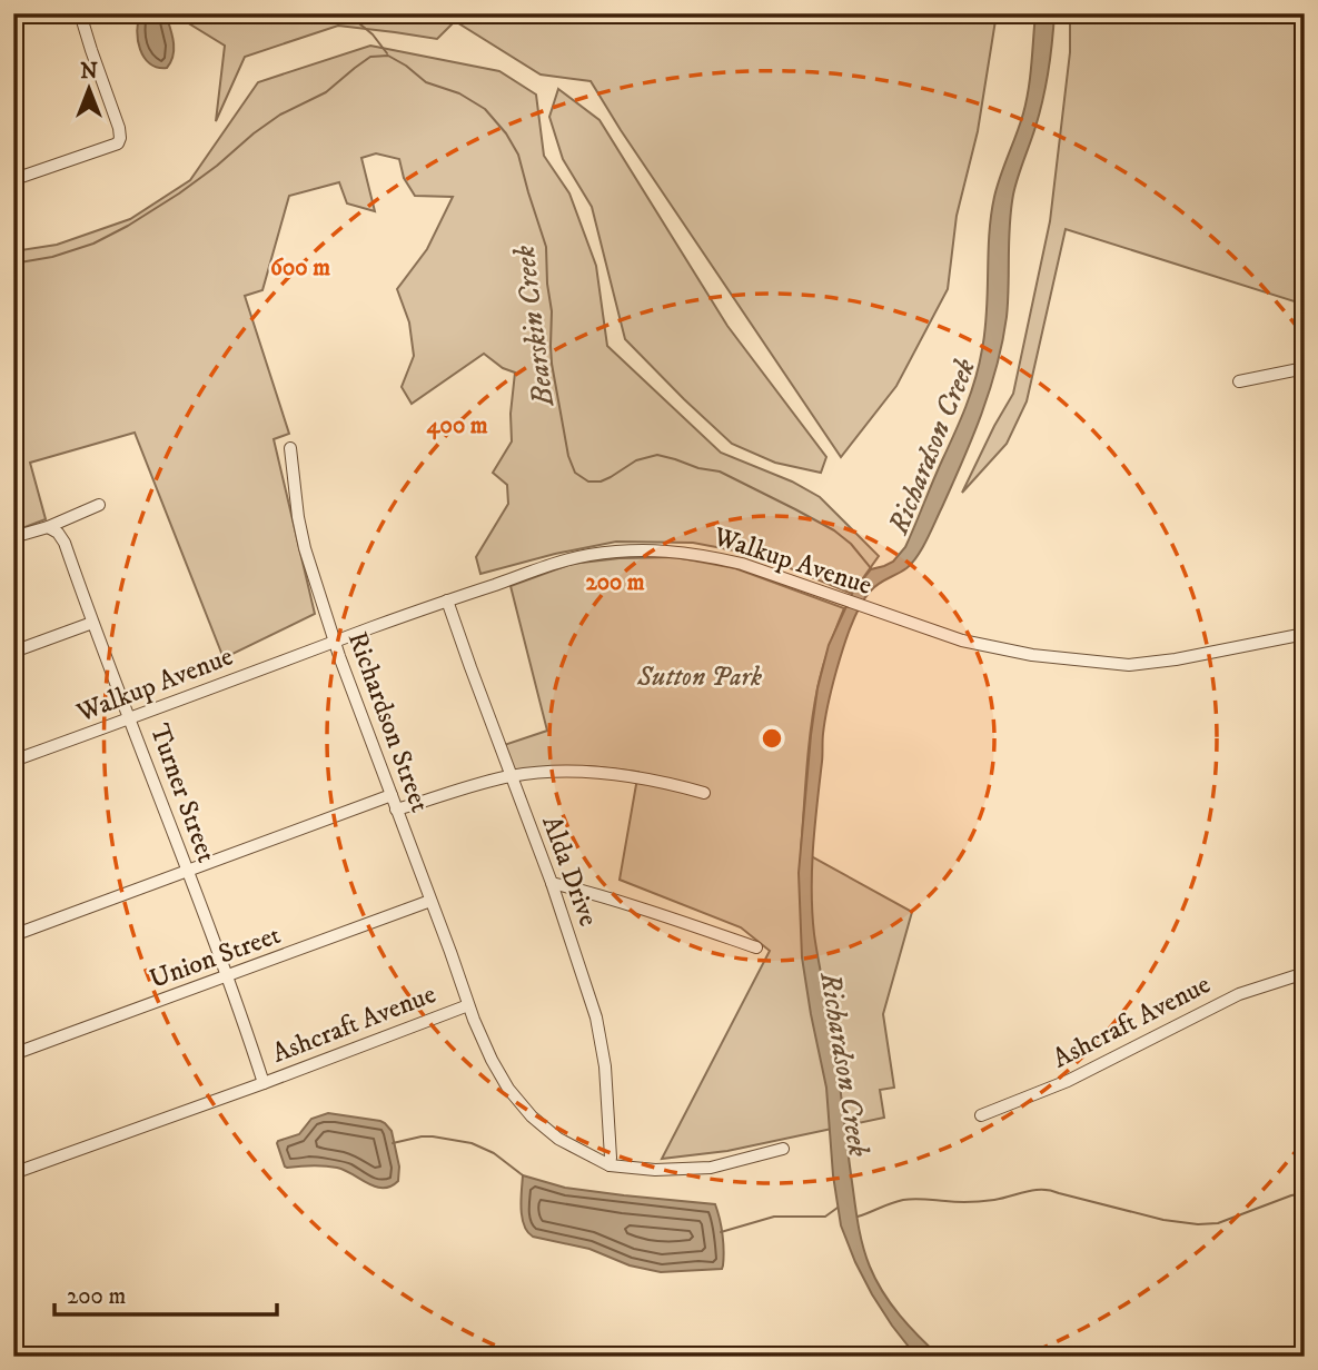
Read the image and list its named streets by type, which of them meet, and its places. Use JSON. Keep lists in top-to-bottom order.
{
  "streets": {
    "street": [
      "Walkup Avenue",
      "Richardson Street",
      "Turner Street",
      "Alda Drive",
      "Union Street",
      "Ashcraft Avenue"
    ]
  },
  "crossings": [
    ["Walkup Avenue", "Richardson Street"],
    ["Walkup Avenue", "Turner Street"],
    ["Walkup Avenue", "Alda Drive"],
    ["Richardson Street", "Union Street"],
    ["Richardson Street", "Ashcraft Avenue"],
    ["Turner Street", "Union Street"],
    ["Turner Street", "Ashcraft Avenue"],
    ["Alda Drive", "Ashcraft Avenue"]
  ],
  "water": ["Bearskin Creek", "Richardson Creek"],
  "parks": ["Sutton Park"],
  "scale_bar": "200 m",
  "north": "top",
  "rings": ["600 m", "400 m", "200 m"]
}
